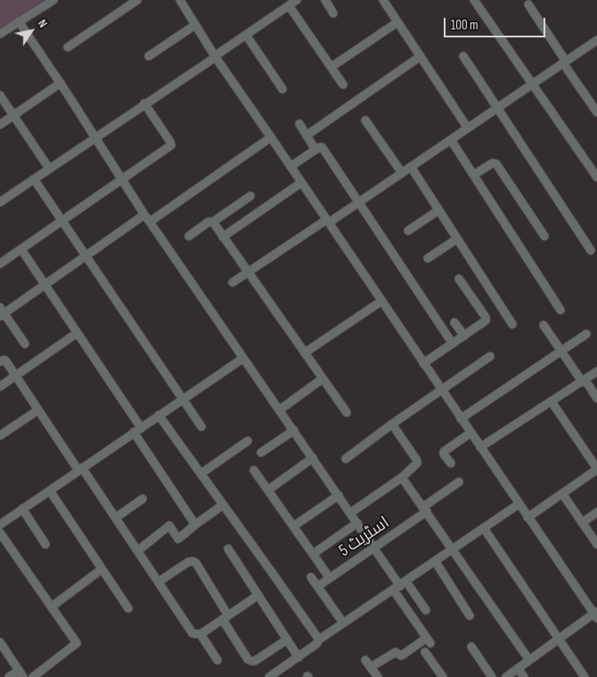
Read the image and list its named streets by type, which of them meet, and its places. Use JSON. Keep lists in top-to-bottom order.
{
  "streets": {
    "street": ["اسٹریٹ 5"]
  },
  "scale_bar": "100 m",
  "north": "top right"
}
